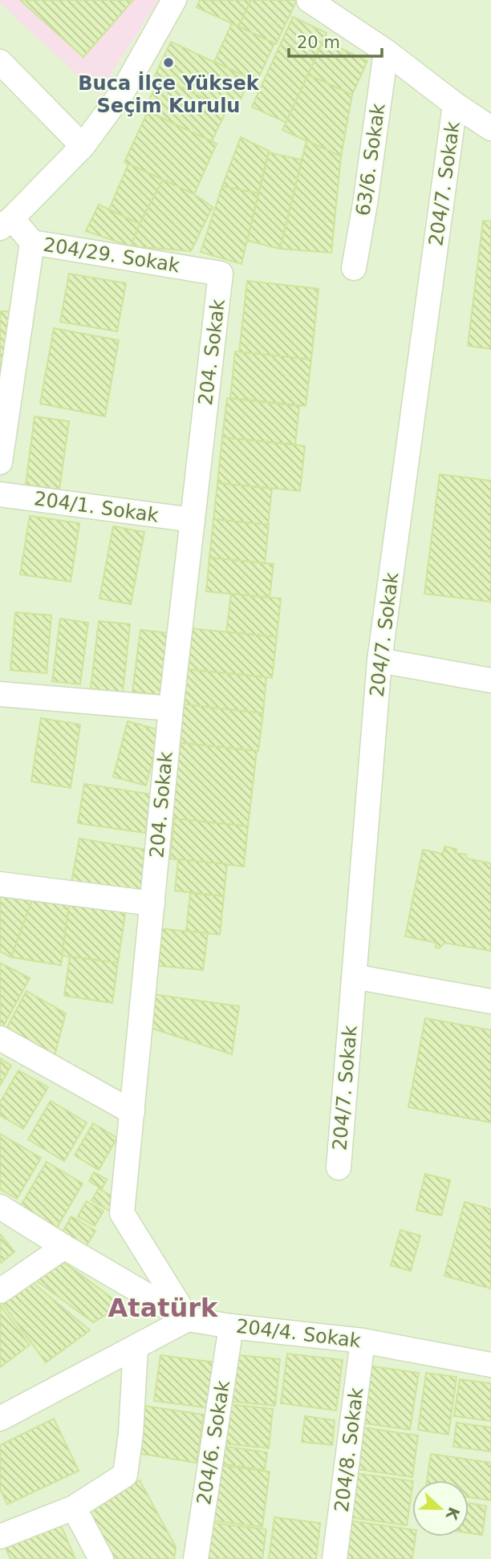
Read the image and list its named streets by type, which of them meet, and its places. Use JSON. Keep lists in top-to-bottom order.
{
  "streets": {
    "street": [
      "63/6. Sokak",
      "204/7. Sokak",
      "204/29. Sokak",
      "204. Sokak",
      "204/1. Sokak",
      "204/4. Sokak",
      "204/6. Sokak",
      "204/8. Sokak"
    ]
  },
  "crossings": [
    ["204/29. Sokak", "204. Sokak"],
    ["204. Sokak", "204/1. Sokak"],
    ["204. Sokak", "204/4. Sokak"],
    ["204/4. Sokak", "204/6. Sokak"],
    ["204/4. Sokak", "204/8. Sokak"]
  ],
  "districts": ["Atatürk"],
  "places": ["Buca İlçe Yüksek Seçim Kurulu"],
  "scale_bar": "20 m",
  "north": "right"
}
